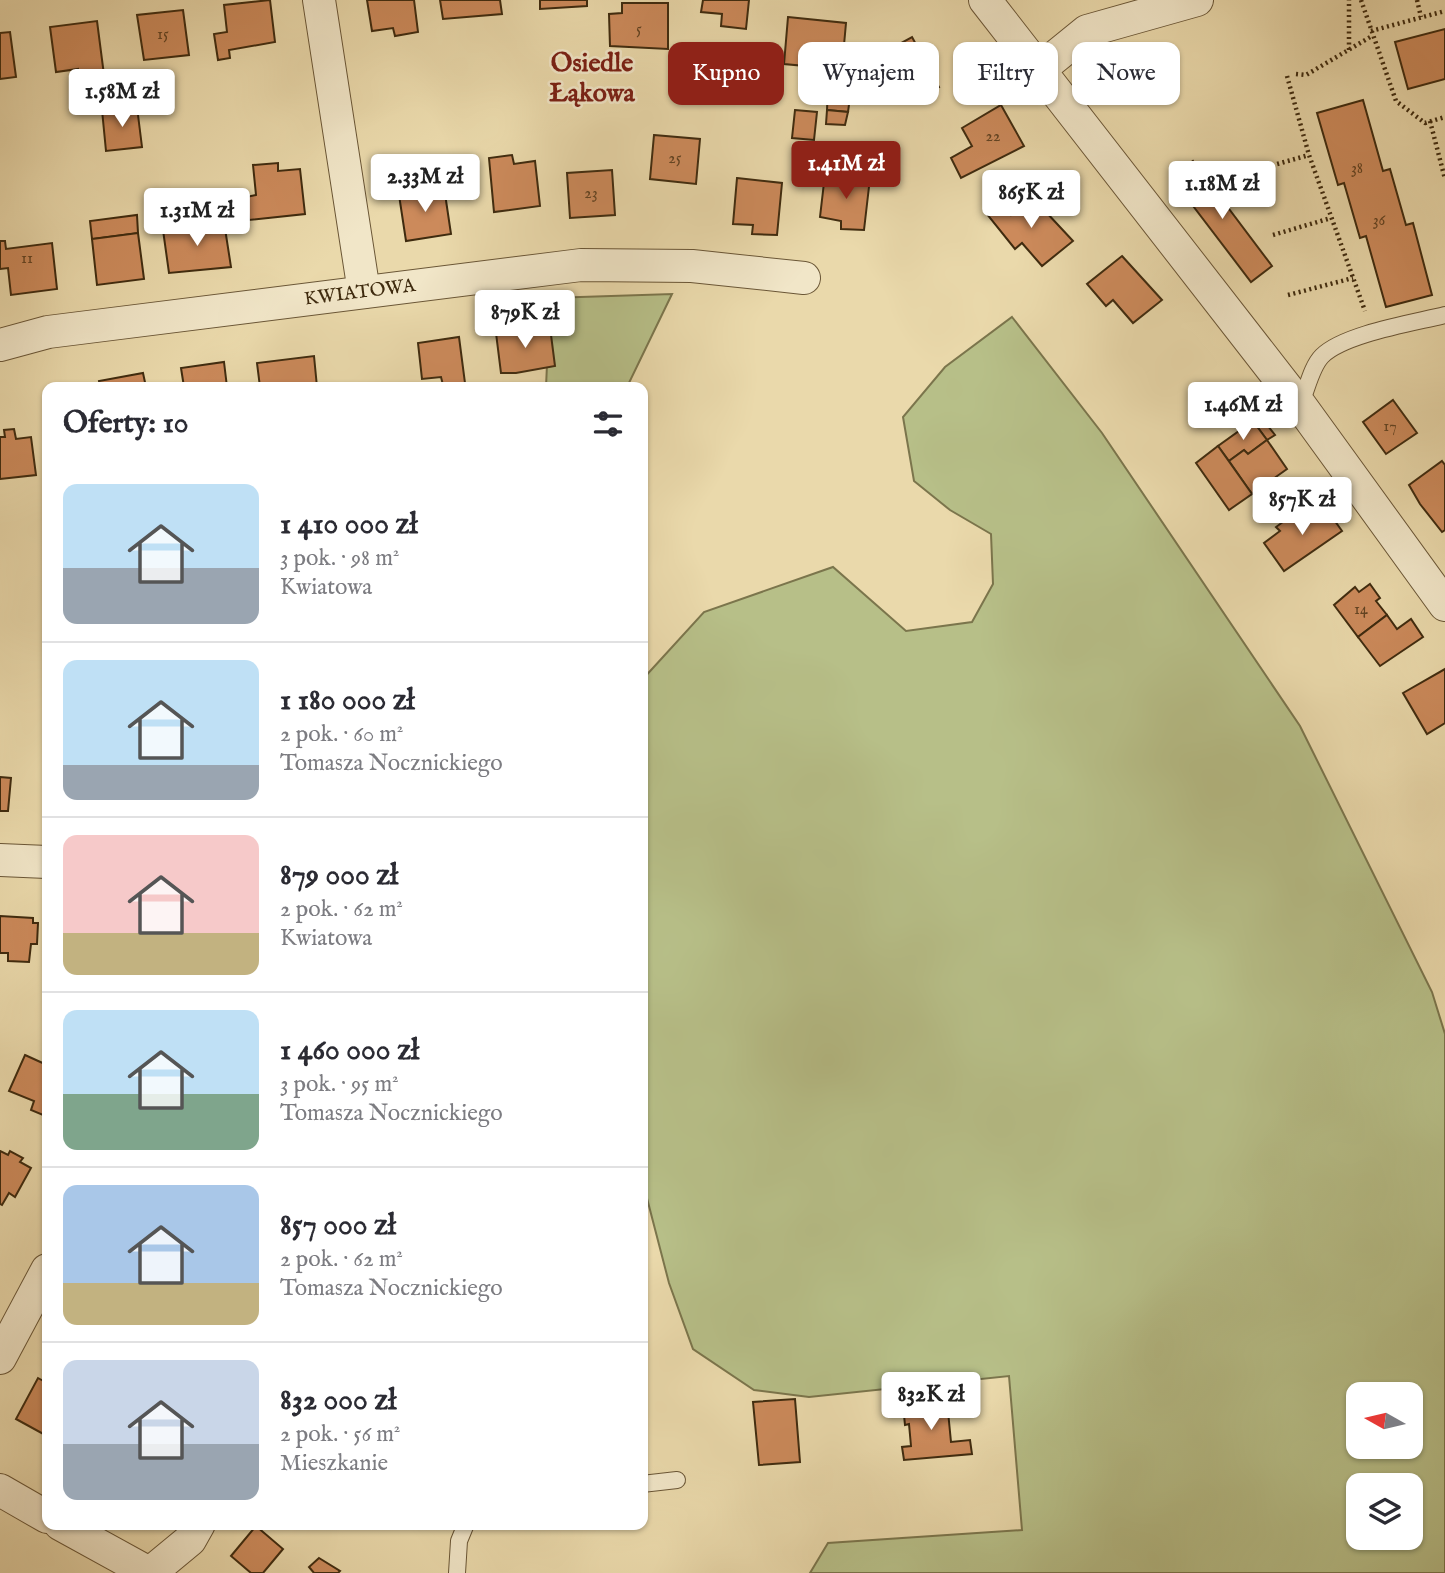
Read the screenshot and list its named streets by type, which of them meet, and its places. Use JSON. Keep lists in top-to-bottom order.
{
  "streets": {
    "street": ["KWIATOWA"]
  },
  "districts": ["Osiedle Łąkowa"],
  "house_numbers": [
    "5",
    "15",
    "22",
    "25",
    "38",
    "23",
    "36",
    "11",
    "17",
    "14"
  ],
  "north": "left",
  "page": {
    "chip": [
      "Kupno",
      "Wynajem",
      "Filtry",
      "Nowe"
    ],
    "price": [
      "1.58M zł",
      "1.41M zł",
      "2.33M zł",
      "1.18M zł",
      "865K zł",
      "1.31M zł",
      "879K zł",
      "1.46M zł",
      "857K zł",
      "832K zł"
    ],
    "heading": "Oferty: 10",
    "list": [
      {
        "name": "1 410 000 zł",
        "note": "3 pok. · 98 m² · Kwiatowa"
      },
      {
        "name": "1 180 000 zł",
        "note": "2 pok. · 60 m² · Tomasza Nocznickiego"
      },
      {
        "name": "879 000 zł",
        "note": "2 pok. · 62 m² · Kwiatowa"
      },
      {
        "name": "1 460 000 zł",
        "note": "3 pok. · 95 m² · Tomasza Nocznickiego"
      },
      {
        "name": "857 000 zł",
        "note": "2 pok. · 62 m² · Tomasza Nocznickiego"
      },
      {
        "name": "832 000 zł",
        "note": "2 pok. · 56 m² · Mieszkanie"
      }
    ]
  }
}
